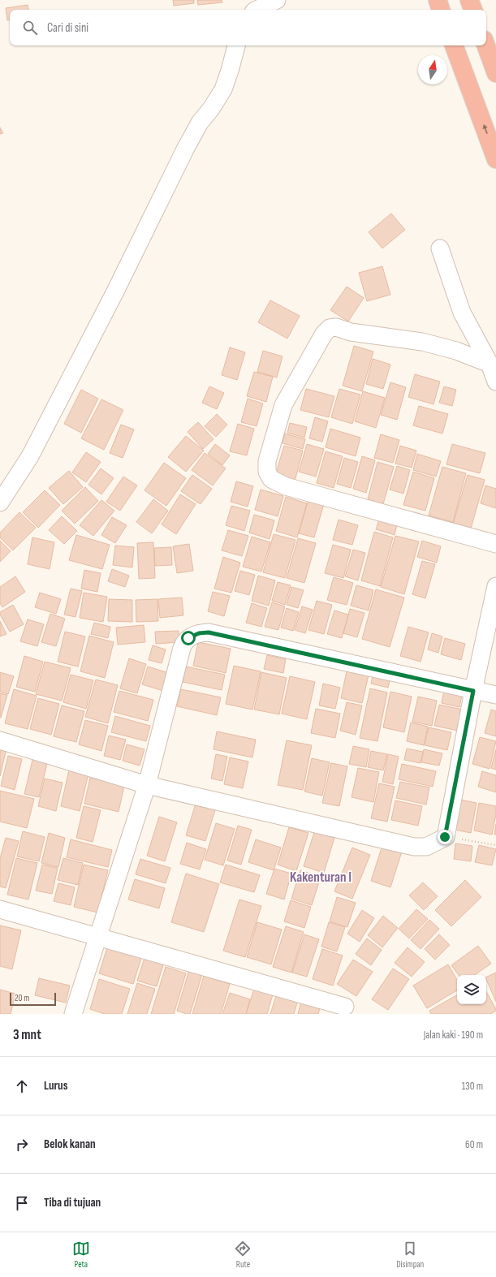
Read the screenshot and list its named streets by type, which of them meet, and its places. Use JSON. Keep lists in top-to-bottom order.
{
  "districts": ["Kakenturan I"],
  "scale_bar": "20 m",
  "north": "top",
  "page": {
    "search": "Cari di sini",
    "scale": "20 m",
    "heading": ["3 mnt", "Jalan kaki · 190 m"],
    "list": [
      ["Lurus", "130 m"],
      ["Belok kanan", "60 m"],
      "Tiba di tujuan"
    ],
    "nav": ["Peta", "Rute", "Disimpan"]
  }
}
